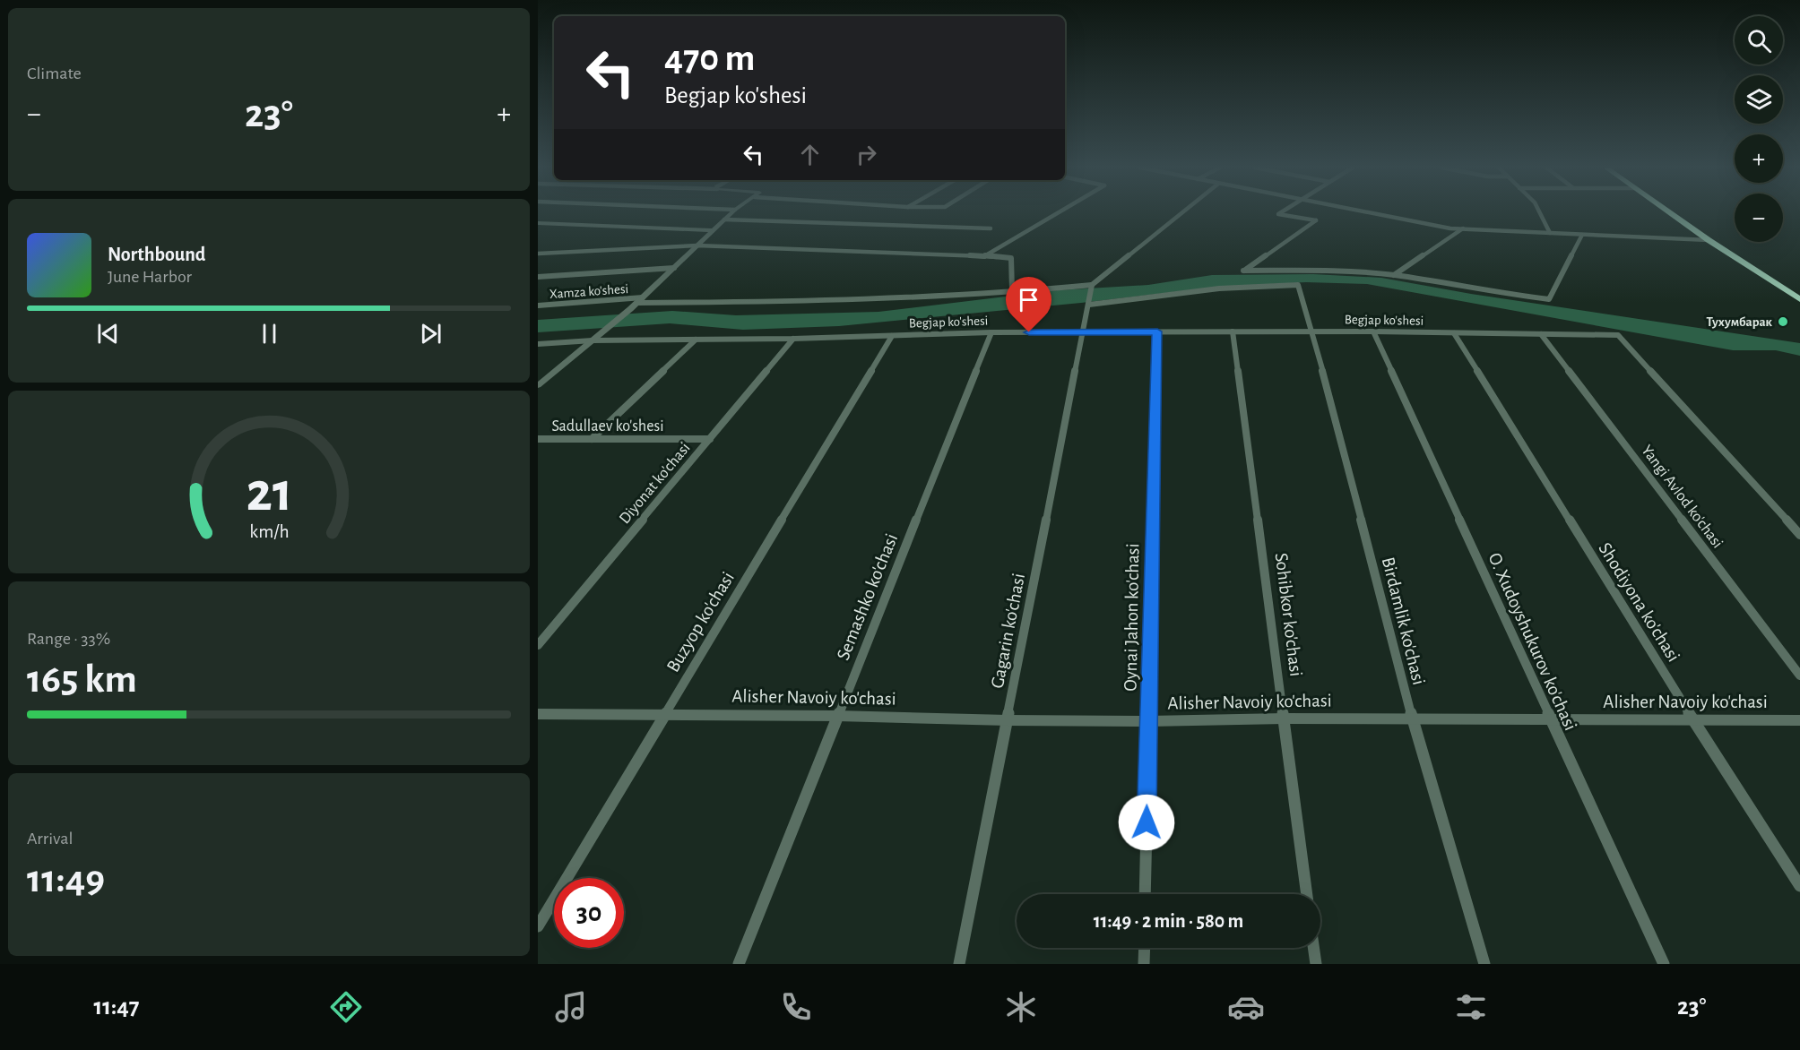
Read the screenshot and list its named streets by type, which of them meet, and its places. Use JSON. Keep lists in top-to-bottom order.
{
  "streets": {
    "street": [
      "Xamza ko'shesi",
      "Begjap ko'shesi",
      "Sadullaev ko'shesi",
      "Diyonat ko'chasi",
      "Yangi Avlod ko'chasi",
      "Semashko ko'chasi",
      "Shodiyona ko'chasi",
      "Sohibkor ko'chasi",
      "Oynai Jahon ko'chasi",
      "Birdamlik ko'chasi",
      "Buzyop ko'chasi",
      "Gagarin ko'chasi",
      "O. Xudoyshukurov ko'chasi",
      "Alisher Navoiy ko'chasi"
    ]
  },
  "crossings": [
    ["Begjap ko'shesi", "Diyonat ko'chasi"],
    ["Begjap ko'shesi", "Yangi Avlod ko'chasi"],
    ["Begjap ko'shesi", "Semashko ko'chasi"],
    ["Begjap ko'shesi", "Shodiyona ko'chasi"],
    ["Begjap ko'shesi", "Sohibkor ko'chasi"],
    ["Begjap ko'shesi", "Oynai Jahon ko'chasi"],
    ["Begjap ko'shesi", "Birdamlik ko'chasi"],
    ["Begjap ko'shesi", "Buzyop ko'chasi"],
    ["Begjap ko'shesi", "Gagarin ko'chasi"],
    ["Begjap ko'shesi", "O. Xudoyshukurov ko'chasi"],
    ["Sadullaev ko'shesi", "Diyonat ko'chasi"],
    ["Semashko ko'chasi", "Alisher Navoiy ko'chasi"],
    ["Shodiyona ko'chasi", "Alisher Navoiy ko'chasi"],
    ["Sohibkor ko'chasi", "Alisher Navoiy ko'chasi"],
    ["Oynai Jahon ko'chasi", "Alisher Navoiy ko'chasi"],
    ["Birdamlik ko'chasi", "Gagarin ko'chasi"],
    ["Birdamlik ko'chasi", "Alisher Navoiy ko'chasi"],
    ["Buzyop ko'chasi", "Alisher Navoiy ko'chasi"],
    ["Gagarin ko'chasi", "Alisher Navoiy ko'chasi"],
    ["O. Xudoyshukurov ko'chasi", "Alisher Navoiy ko'chasi"]
  ],
  "places": ["Тухумбарак"],
  "page": {
    "tile": [
      "Climate",
      ["Range · 33%", "165 km"],
      ["Arrival", "11:49"]
    ],
    "map_buttons": ["+", "−"],
    "turn": ["470 m", "Begjap ko'shesi"],
    "heat": ["−", "23°", "+"],
    "song": ["Northbound", "June Harbor"],
    "limit": "30",
    "trip": "11:49 · 2 min · 580 m",
    "tabs": ["11:47", "23°"],
    "gauge": ["21", "km/h"]
  }
}
